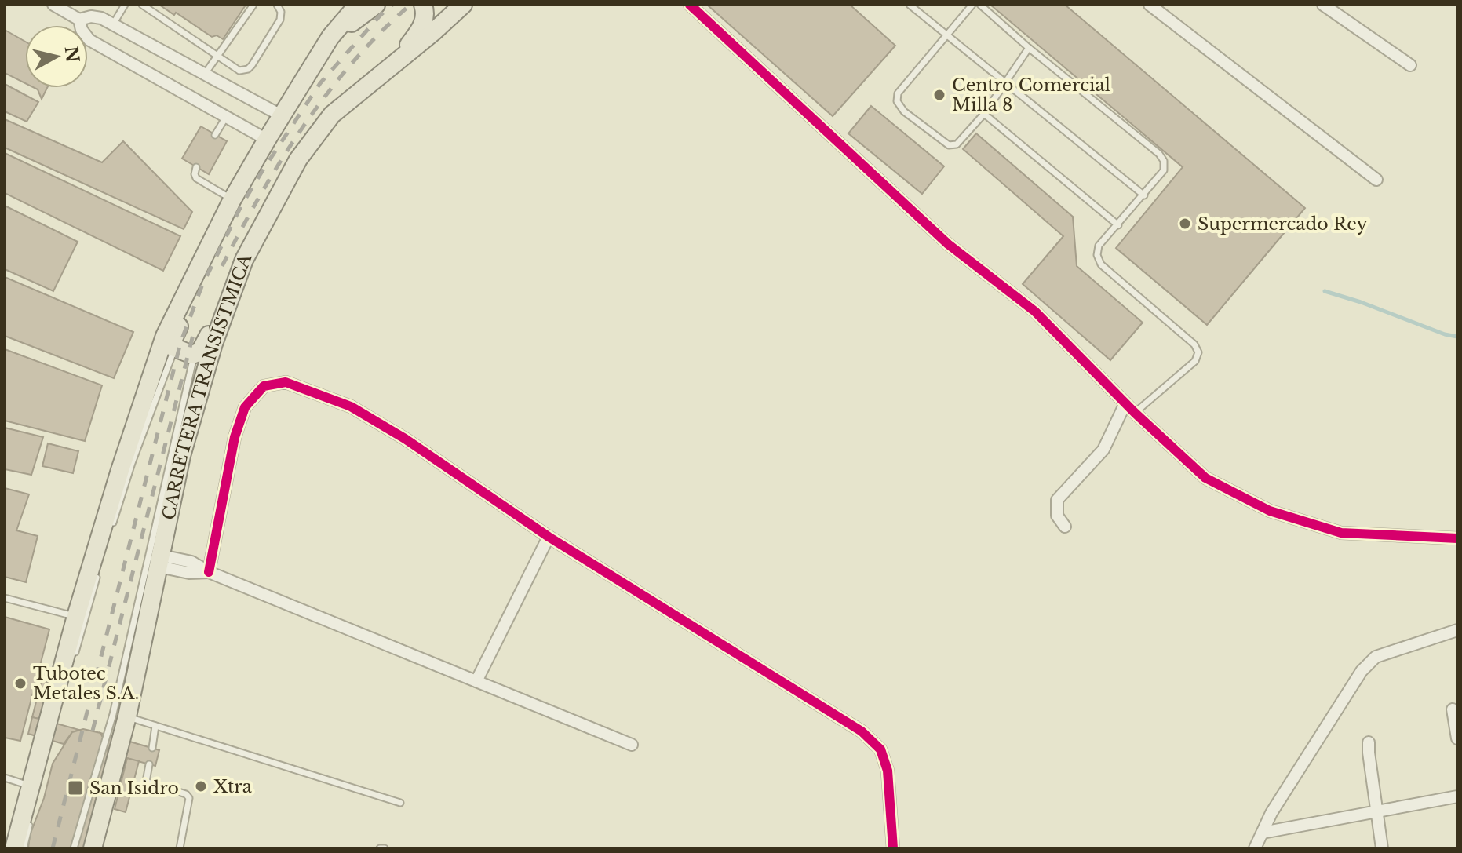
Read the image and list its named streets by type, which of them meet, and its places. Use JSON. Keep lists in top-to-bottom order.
{
  "streets": {
    "main road": ["CARRETERA TRANSÍSTMICA"]
  },
  "places": {
    "other": [
      "Centro Comercial Milla 8",
      "Supermercado Rey",
      "Tubotec Metales S.A.",
      "Xtra"
    ],
    "transit": ["San Isidro"]
  },
  "north": "right"
}
